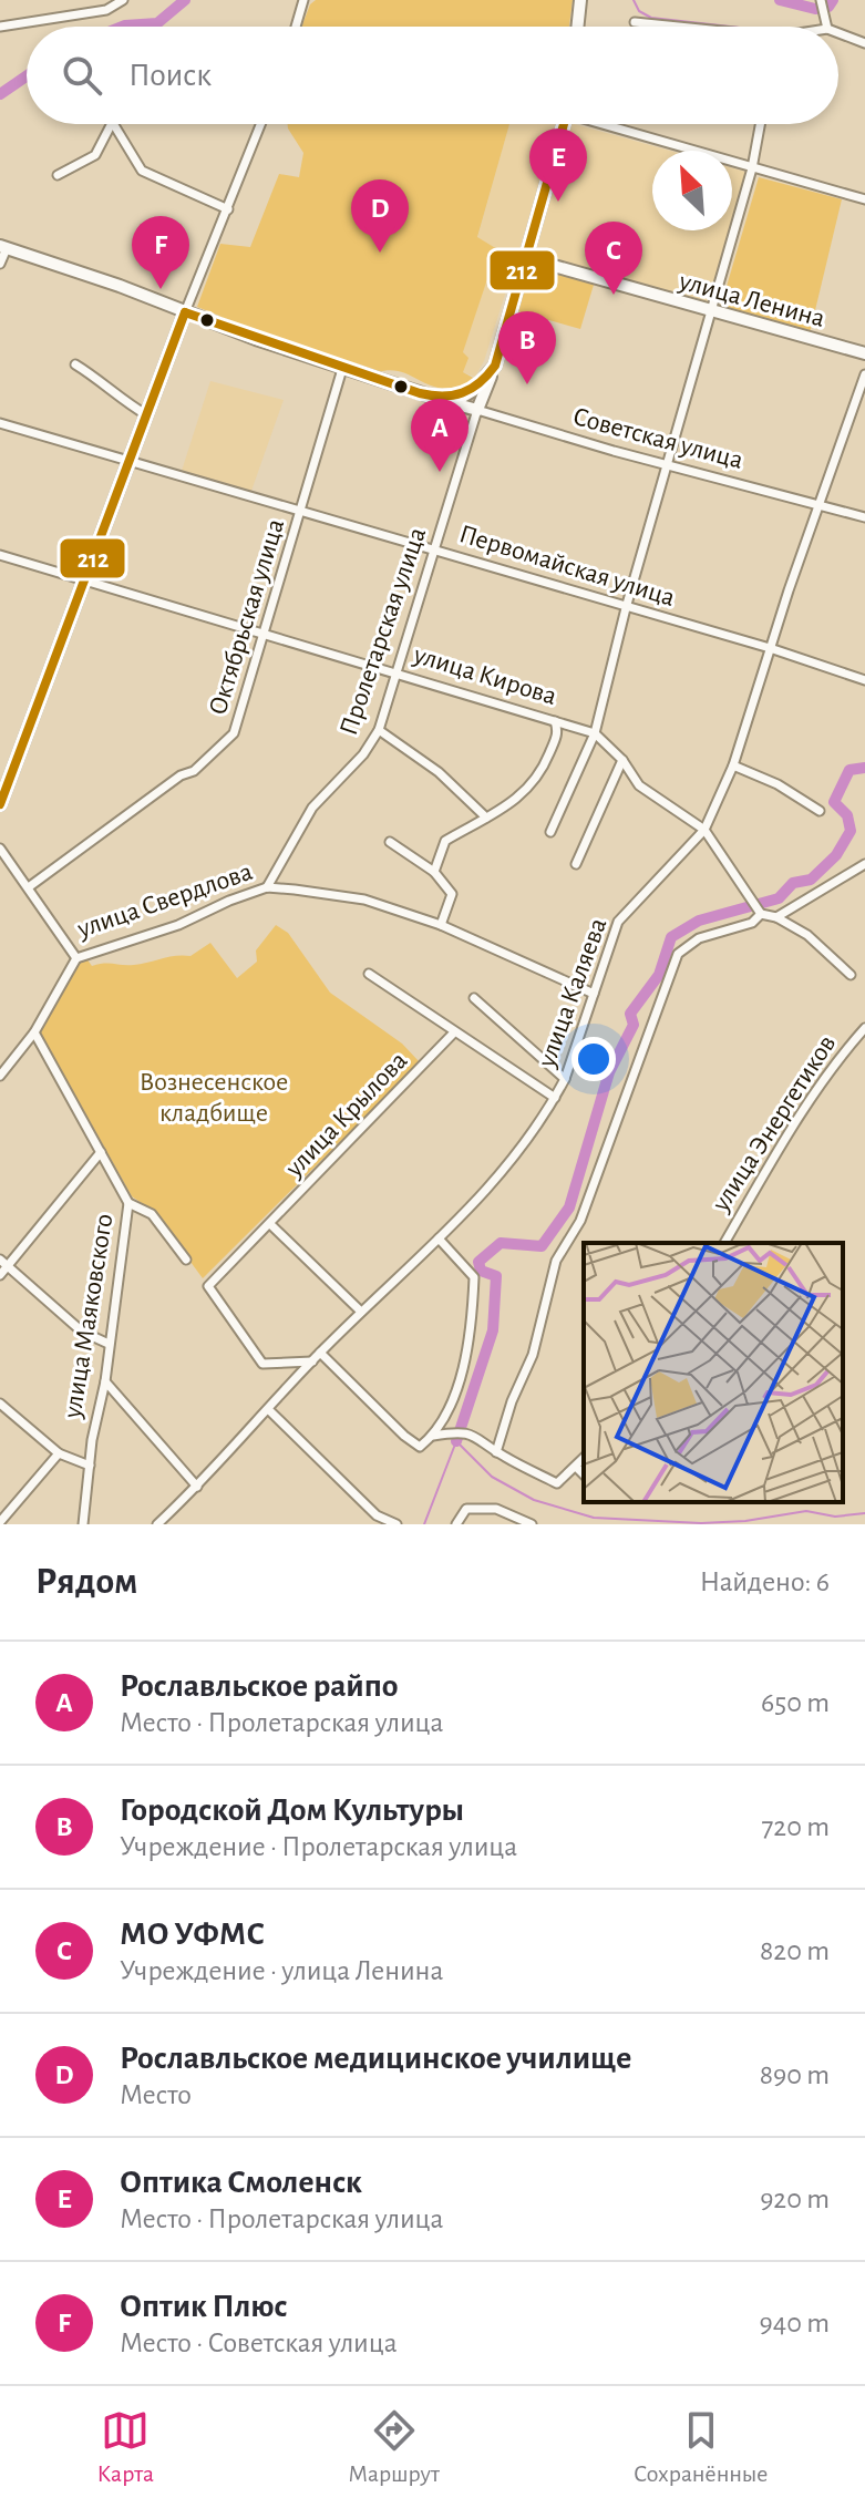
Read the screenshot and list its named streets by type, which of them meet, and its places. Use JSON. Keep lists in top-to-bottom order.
{
  "streets": {
    "main road": ["улица Ленина", "Советская улица", "Пролетарская улица"],
    "street": [
      "Первомайская улица",
      "Октябрьская улица",
      "улица Кирова",
      "улица Свердлова",
      "улица Каляева",
      "улица Крылова",
      "улица Энергетиков",
      "улица Маяковского"
    ]
  },
  "crossings": [
    ["улица Ленина", "Пролетарская улица"],
    ["Советская улица", "Октябрьская улица"],
    ["Советская улица", "Пролетарская улица"],
    ["Советская улица", "улица Каляева"],
    ["Первомайская улица", "Октябрьская улица"],
    ["Первомайская улица", "Пролетарская улица"],
    ["Первомайская улица", "улица Каляева"],
    ["Октябрьская улица", "улица Кирова"],
    ["Октябрьская улица", "улица Свердлова"],
    ["Пролетарская улица", "улица Кирова"],
    ["Пролетарская улица", "улица Свердлова"],
    ["улица Кирова", "улица Каляева"],
    ["улица Свердлова", "улица Каляева"],
    ["улица Каляева", "улица Крылова"]
  ],
  "parks": ["Вознесенское кладбище"],
  "lines": ["transit line 212"],
  "north": "top left",
  "page": {
    "search": "Поиск",
    "pins": [
      "E",
      "D",
      "F",
      "C",
      "B",
      "A"
    ],
    "heading": ["Рядом", "Найдено: 6"],
    "list": [
      {
        "mark": "A",
        "name": "Рославльское райпо",
        "note": "Место · Пролетарская улица",
        "value": "650 m"
      },
      {
        "mark": "B",
        "name": "Городской Дом Культуры",
        "note": "Учреждение · Пролетарская улица",
        "value": "720 m"
      },
      {
        "mark": "C",
        "name": "МО УФМС",
        "note": "Учреждение · улица Ленина",
        "value": "820 m"
      },
      {
        "mark": "D",
        "name": "Рославльское медицинское училище",
        "note": "Место",
        "value": "890 m"
      },
      {
        "mark": "E",
        "name": "Оптика Смоленск",
        "note": "Место · Пролетарская улица",
        "value": "920 m"
      },
      {
        "mark": "F",
        "name": "Оптик Плюс",
        "note": "Место · Советская улица",
        "value": "940 m"
      }
    ],
    "nav": ["Карта", "Маршрут", "Сохранённые"]
  }
}
